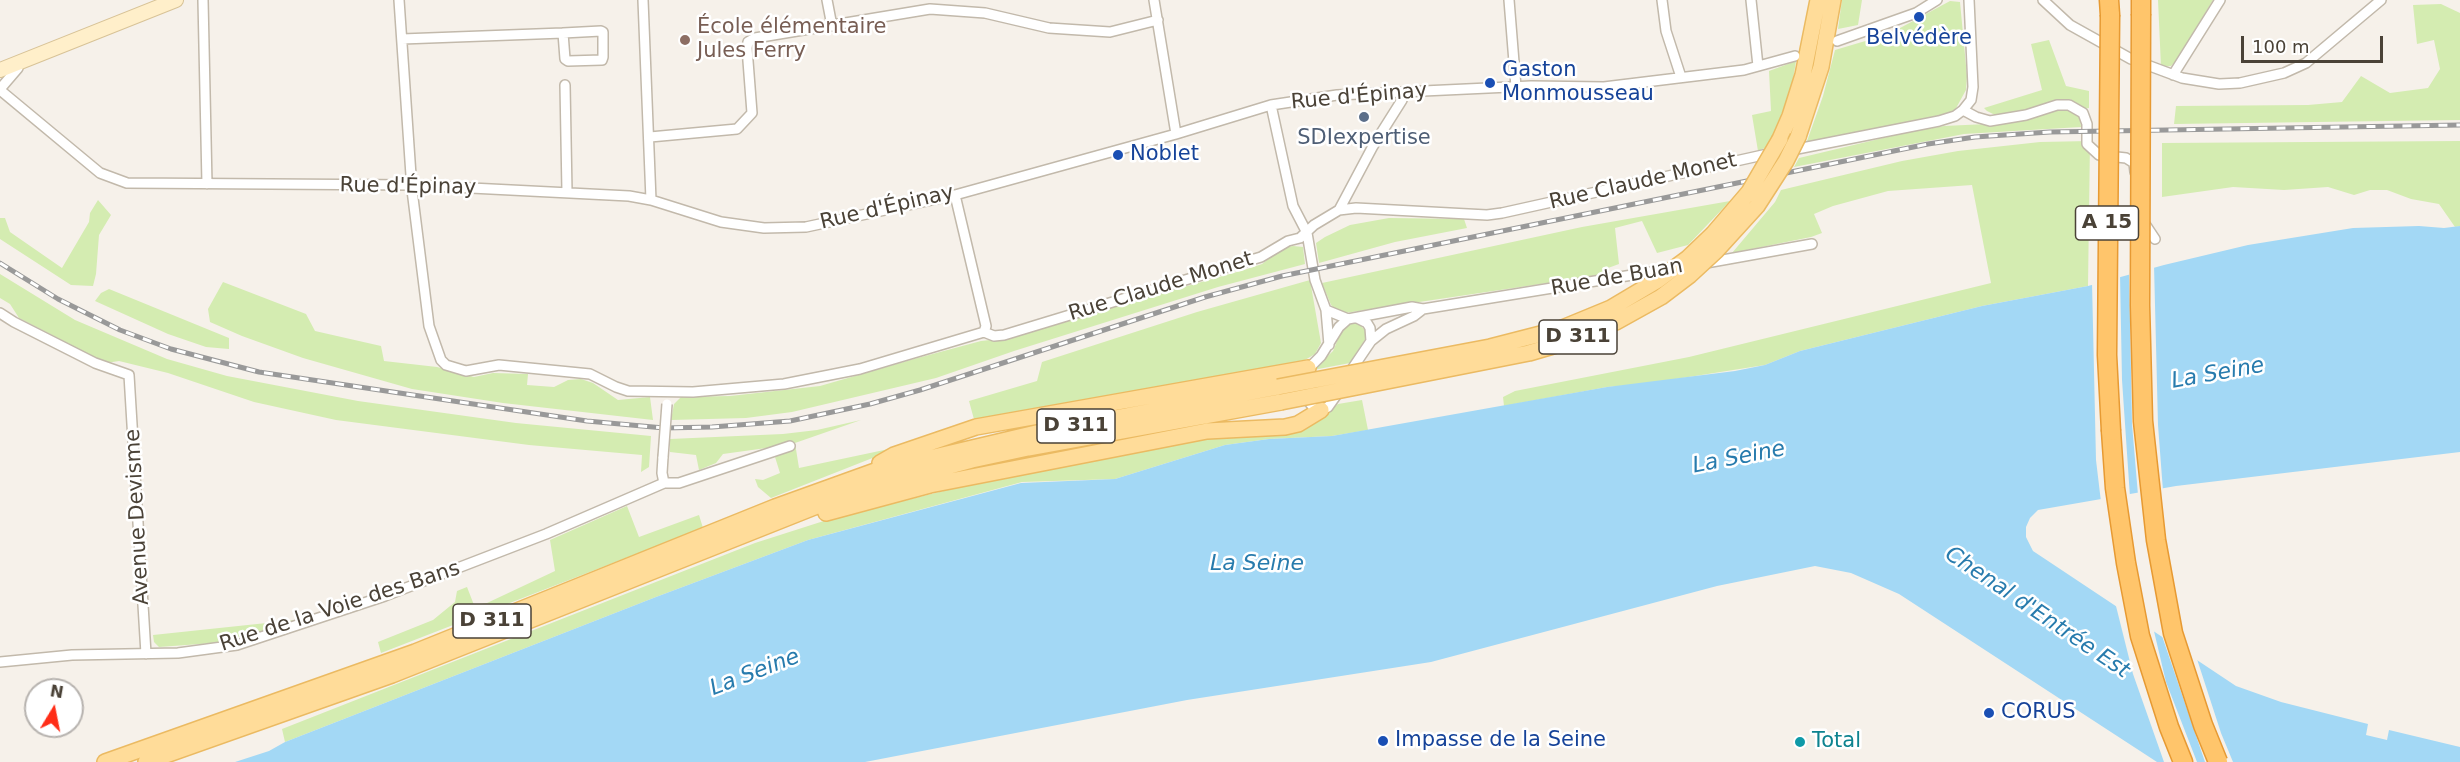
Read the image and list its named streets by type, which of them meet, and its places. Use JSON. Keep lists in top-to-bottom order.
{
  "streets": {
    "highway": ["A 15"],
    "main road": ["D 311"],
    "street": [
      "Rue d'Épinay",
      "Rue Claude Monet",
      "Rue de Buan",
      "Avenue Devisme",
      "Rue de la Voie des Bans"
    ]
  },
  "crossings": [
    ["Rue d'Épinay", "Rue Claude Monet"],
    ["Avenue Devisme", "Rue de la Voie des Bans"]
  ],
  "water": ["La Seine", "Chenal d'Entrée Est"],
  "places": [
    "Belvédère",
    "École élémentaire Jules Ferry",
    "Gaston Monmousseau",
    "SDIexpertise",
    "Noblet",
    "CORUS",
    "Impasse de la Seine",
    "Total"
  ],
  "scale_bar": "100 m",
  "north": "top"
}
